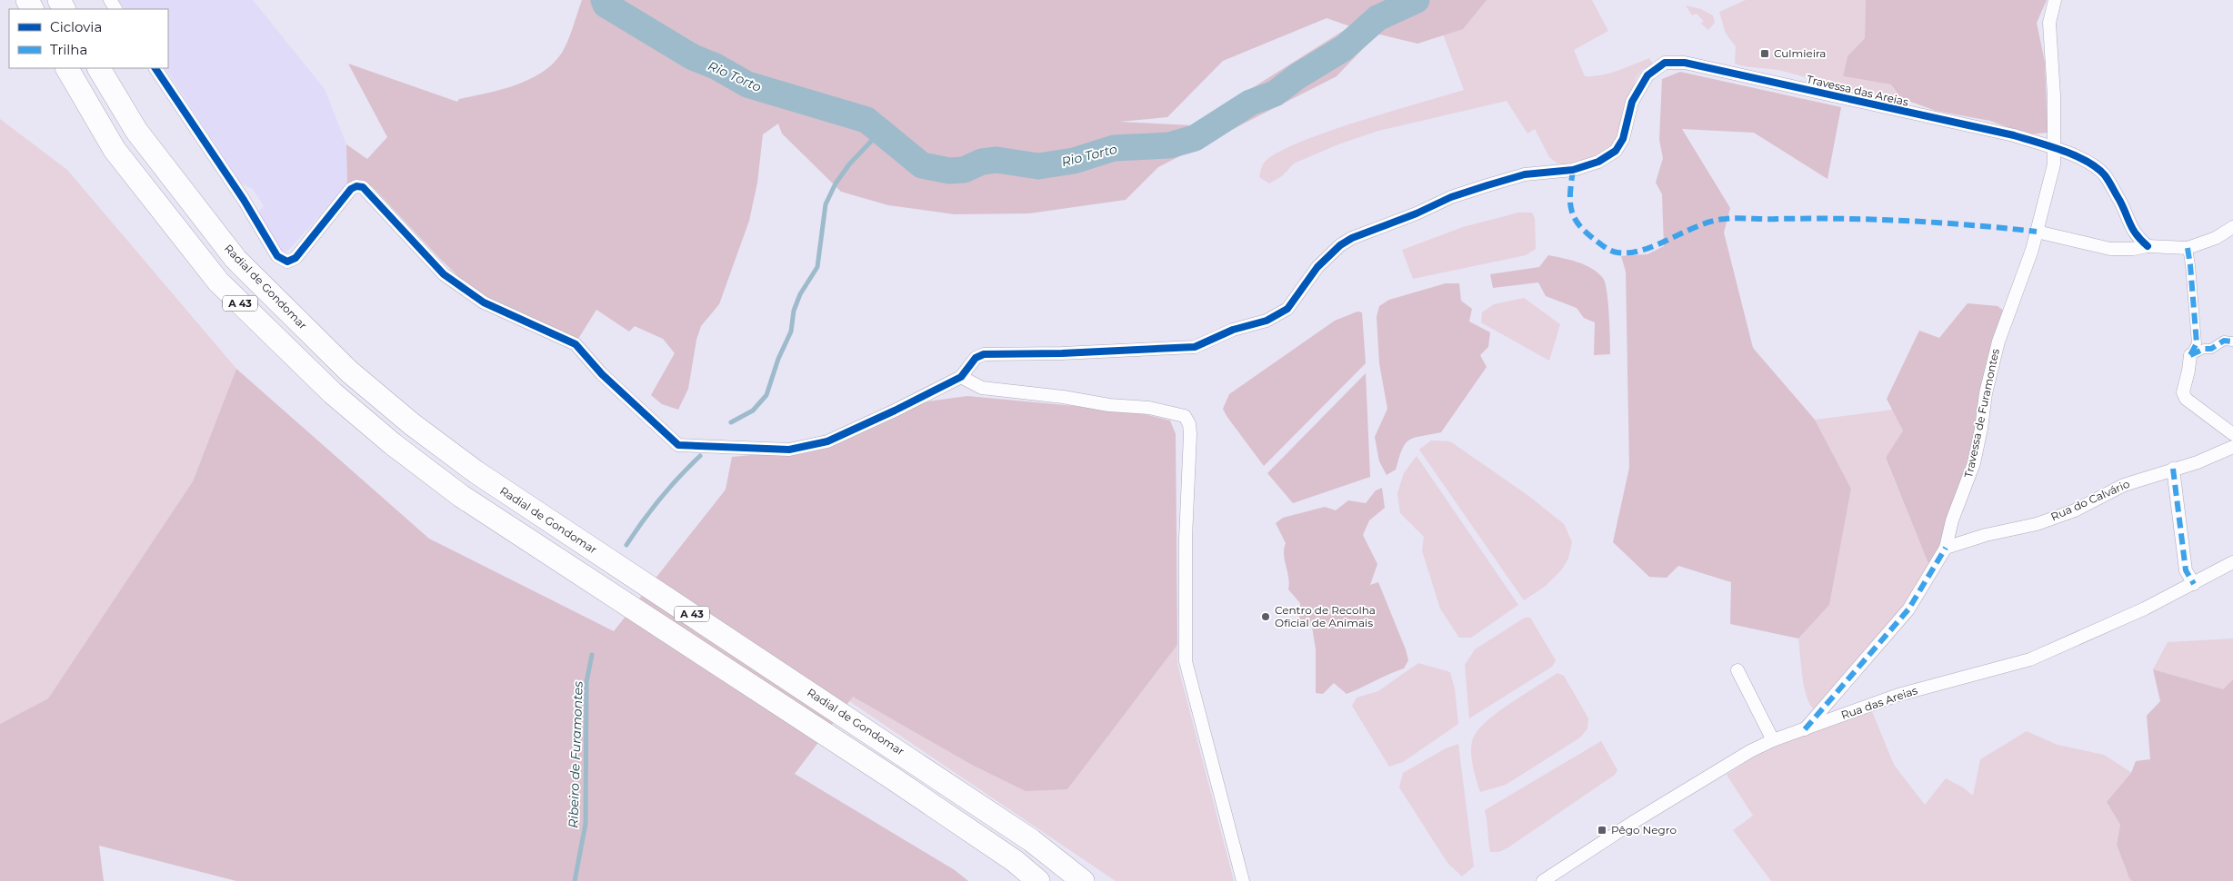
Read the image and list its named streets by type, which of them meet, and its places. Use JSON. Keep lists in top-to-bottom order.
{
  "streets": {
    "highway": ["Radial de Gondomar", "A 43"],
    "street": [
      "Travessa das Areias",
      "Travessa de Furamontes",
      "Rua do Calvário",
      "Rua das Areias"
    ]
  },
  "crossings": [
    ["Travessa das Areias", "Travessa de Furamontes"],
    ["Travessa de Furamontes", "Rua do Calvário"],
    ["Travessa de Furamontes", "Rua das Areias"]
  ],
  "water": ["Rio Torto", "Ribeiro de Furamontes"],
  "places": {
    "transit": ["Culmieira", "Pêgo Negro"],
    "other": ["Centro de Recolha Oficial de Animais"]
  },
  "legend": ["Ciclovia", "Trilha"]
}
